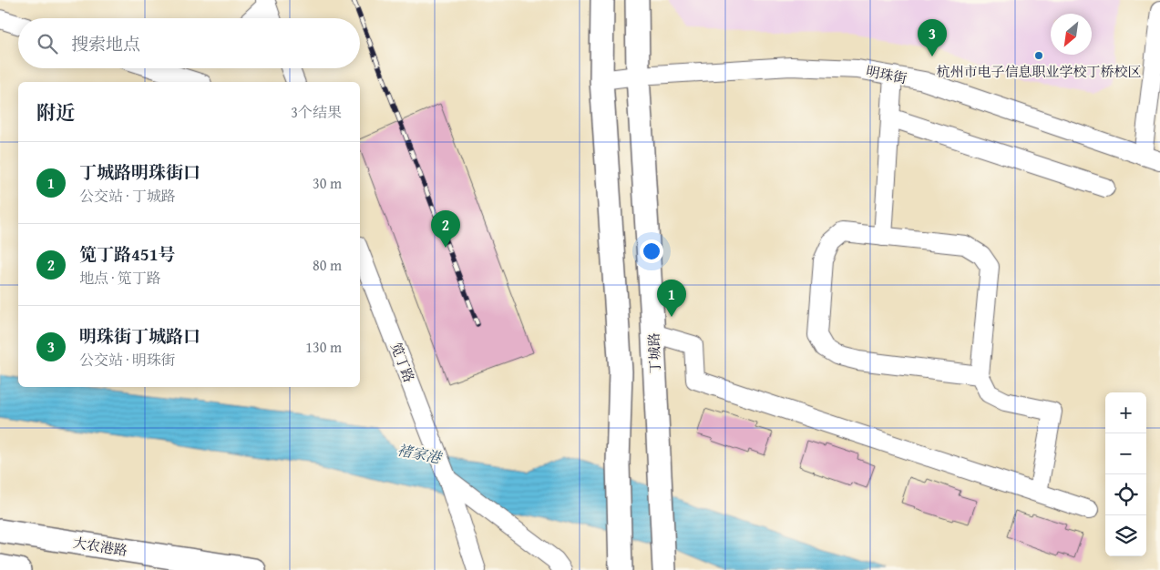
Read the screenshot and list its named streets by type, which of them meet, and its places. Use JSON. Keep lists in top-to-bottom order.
{
  "streets": {
    "main road": ["丁城路", "大农港路"],
    "street": ["明珠街", "笕丁路"]
  },
  "crossings": [
    ["明珠街", "丁城路"]
  ],
  "water": ["褚家港"],
  "places": ["杭州市电子信息职业学校丁桥校区"],
  "north": "bottom left",
  "page": {
    "search": "搜索地点",
    "pins": ["3", "2", "1"],
    "heading": ["附近", "3个结果"],
    "list": [
      {
        "mark": "1",
        "name": "丁城路明珠街口",
        "note": "公交站 · 丁城路",
        "value": "30 m"
      },
      {
        "mark": "2",
        "name": "笕丁路451号",
        "note": "地点 · 笕丁路",
        "value": "80 m"
      },
      {
        "mark": "3",
        "name": "明珠街丁城路口",
        "note": "公交站 · 明珠街",
        "value": "130 m"
      }
    ],
    "map_buttons": ["+", "−"]
  }
}
